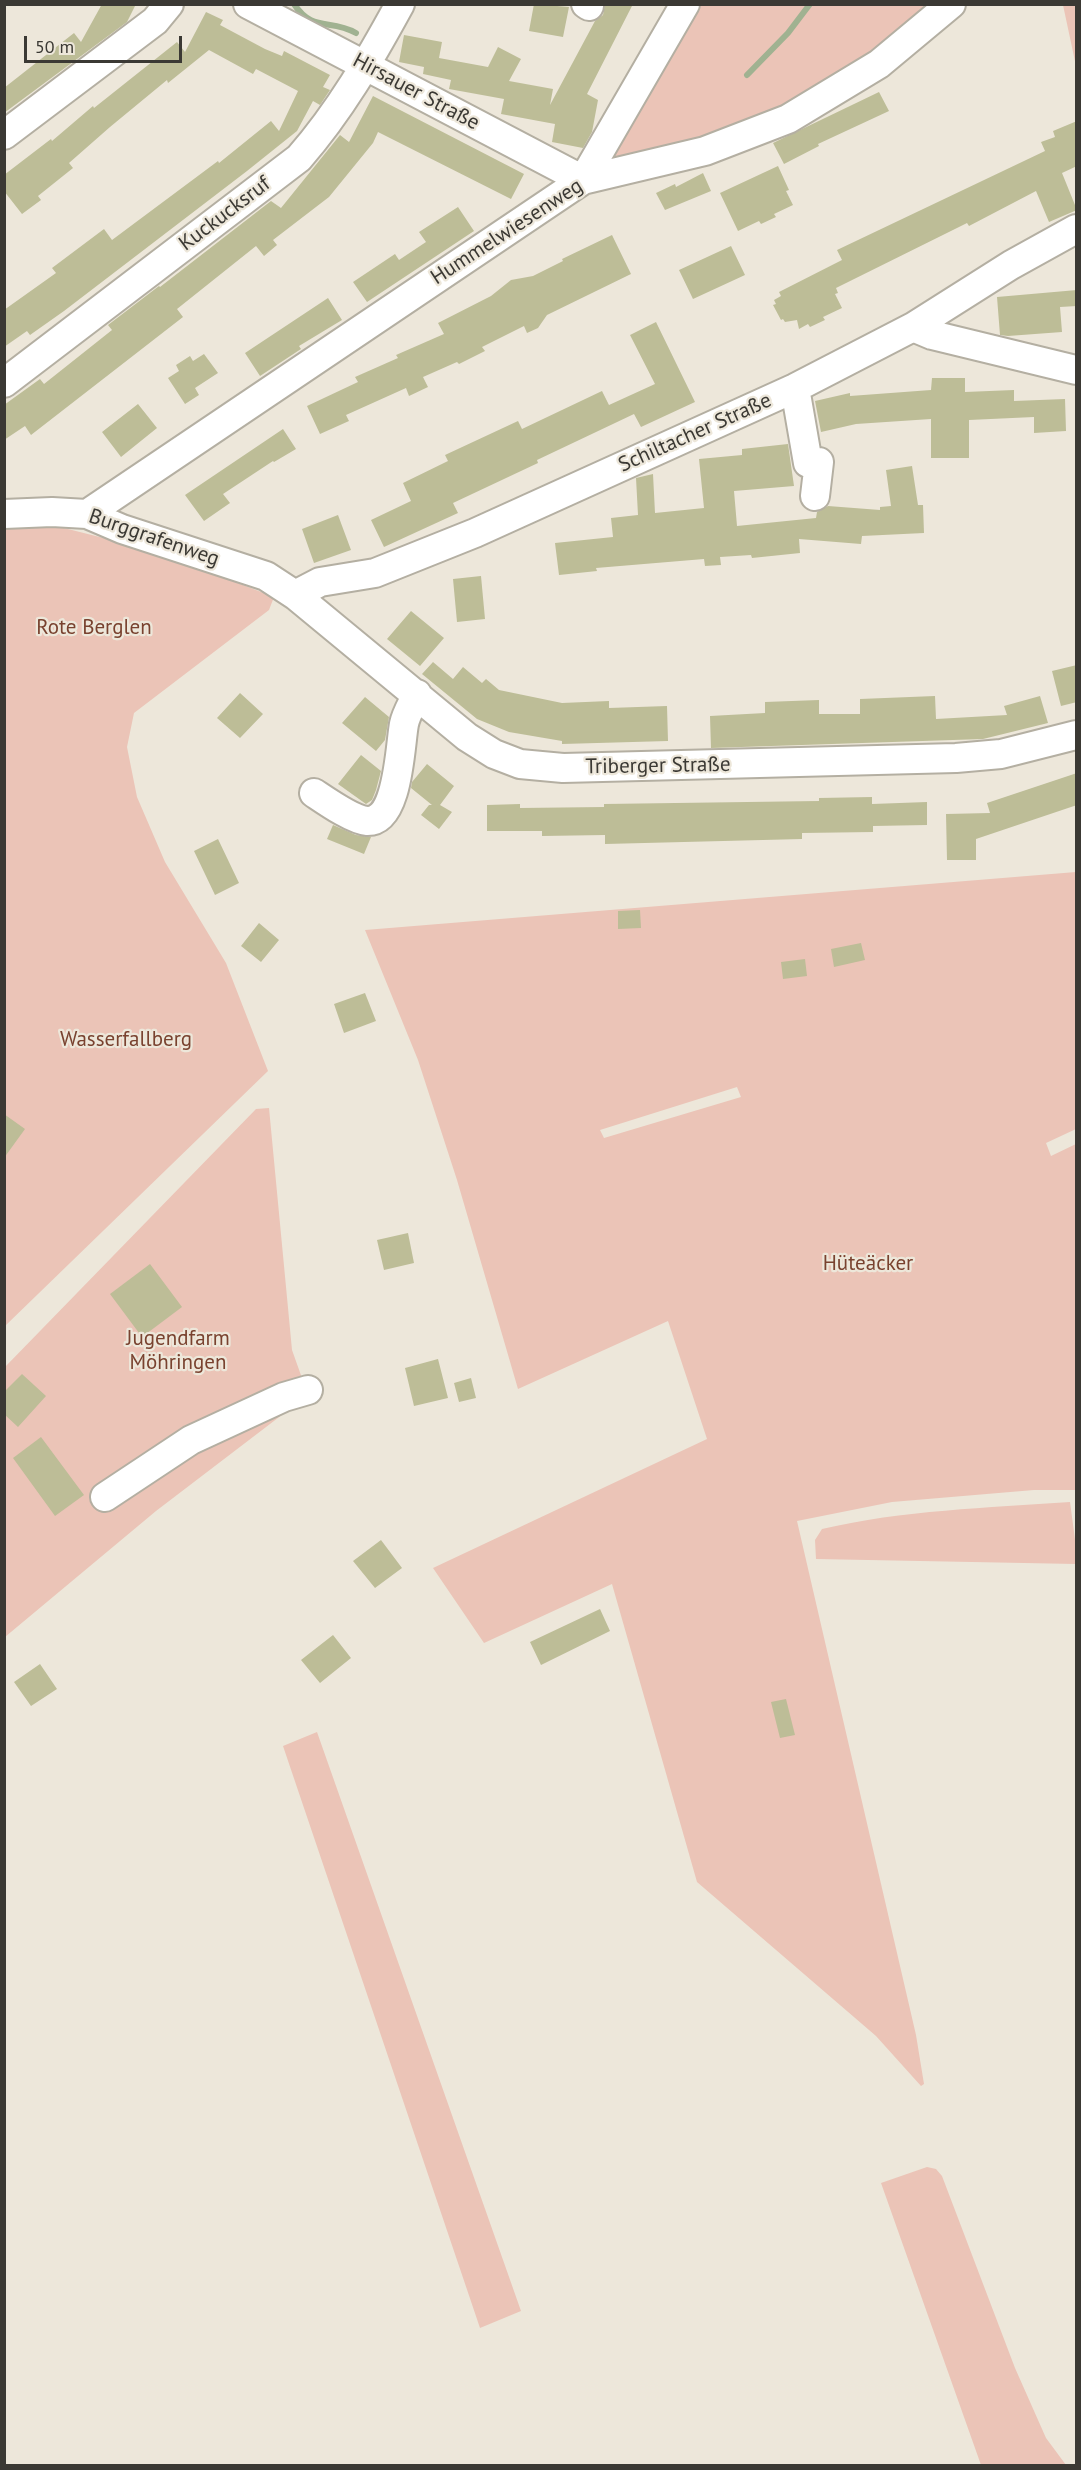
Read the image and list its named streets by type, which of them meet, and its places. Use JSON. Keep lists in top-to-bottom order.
{
  "streets": {
    "street": [
      "Hirsauer Straße",
      "Kuckucksruf",
      "Hummelwiesenweg",
      "Schiltacher Straße",
      "Burggrafenweg",
      "Triberger Straße"
    ]
  },
  "crossings": [
    ["Hirsauer Straße", "Kuckucksruf"],
    ["Hirsauer Straße", "Hummelwiesenweg"],
    ["Hummelwiesenweg", "Burggrafenweg"],
    ["Schiltacher Straße", "Burggrafenweg"],
    ["Schiltacher Straße", "Triberger Straße"],
    ["Burggrafenweg", "Triberger Straße"]
  ],
  "parks": [
    "Rote Berglen",
    "Wasserfallberg",
    "Hüteäcker",
    "Jugendfarm Möhringen"
  ],
  "scale_bar": "50 m"
}
